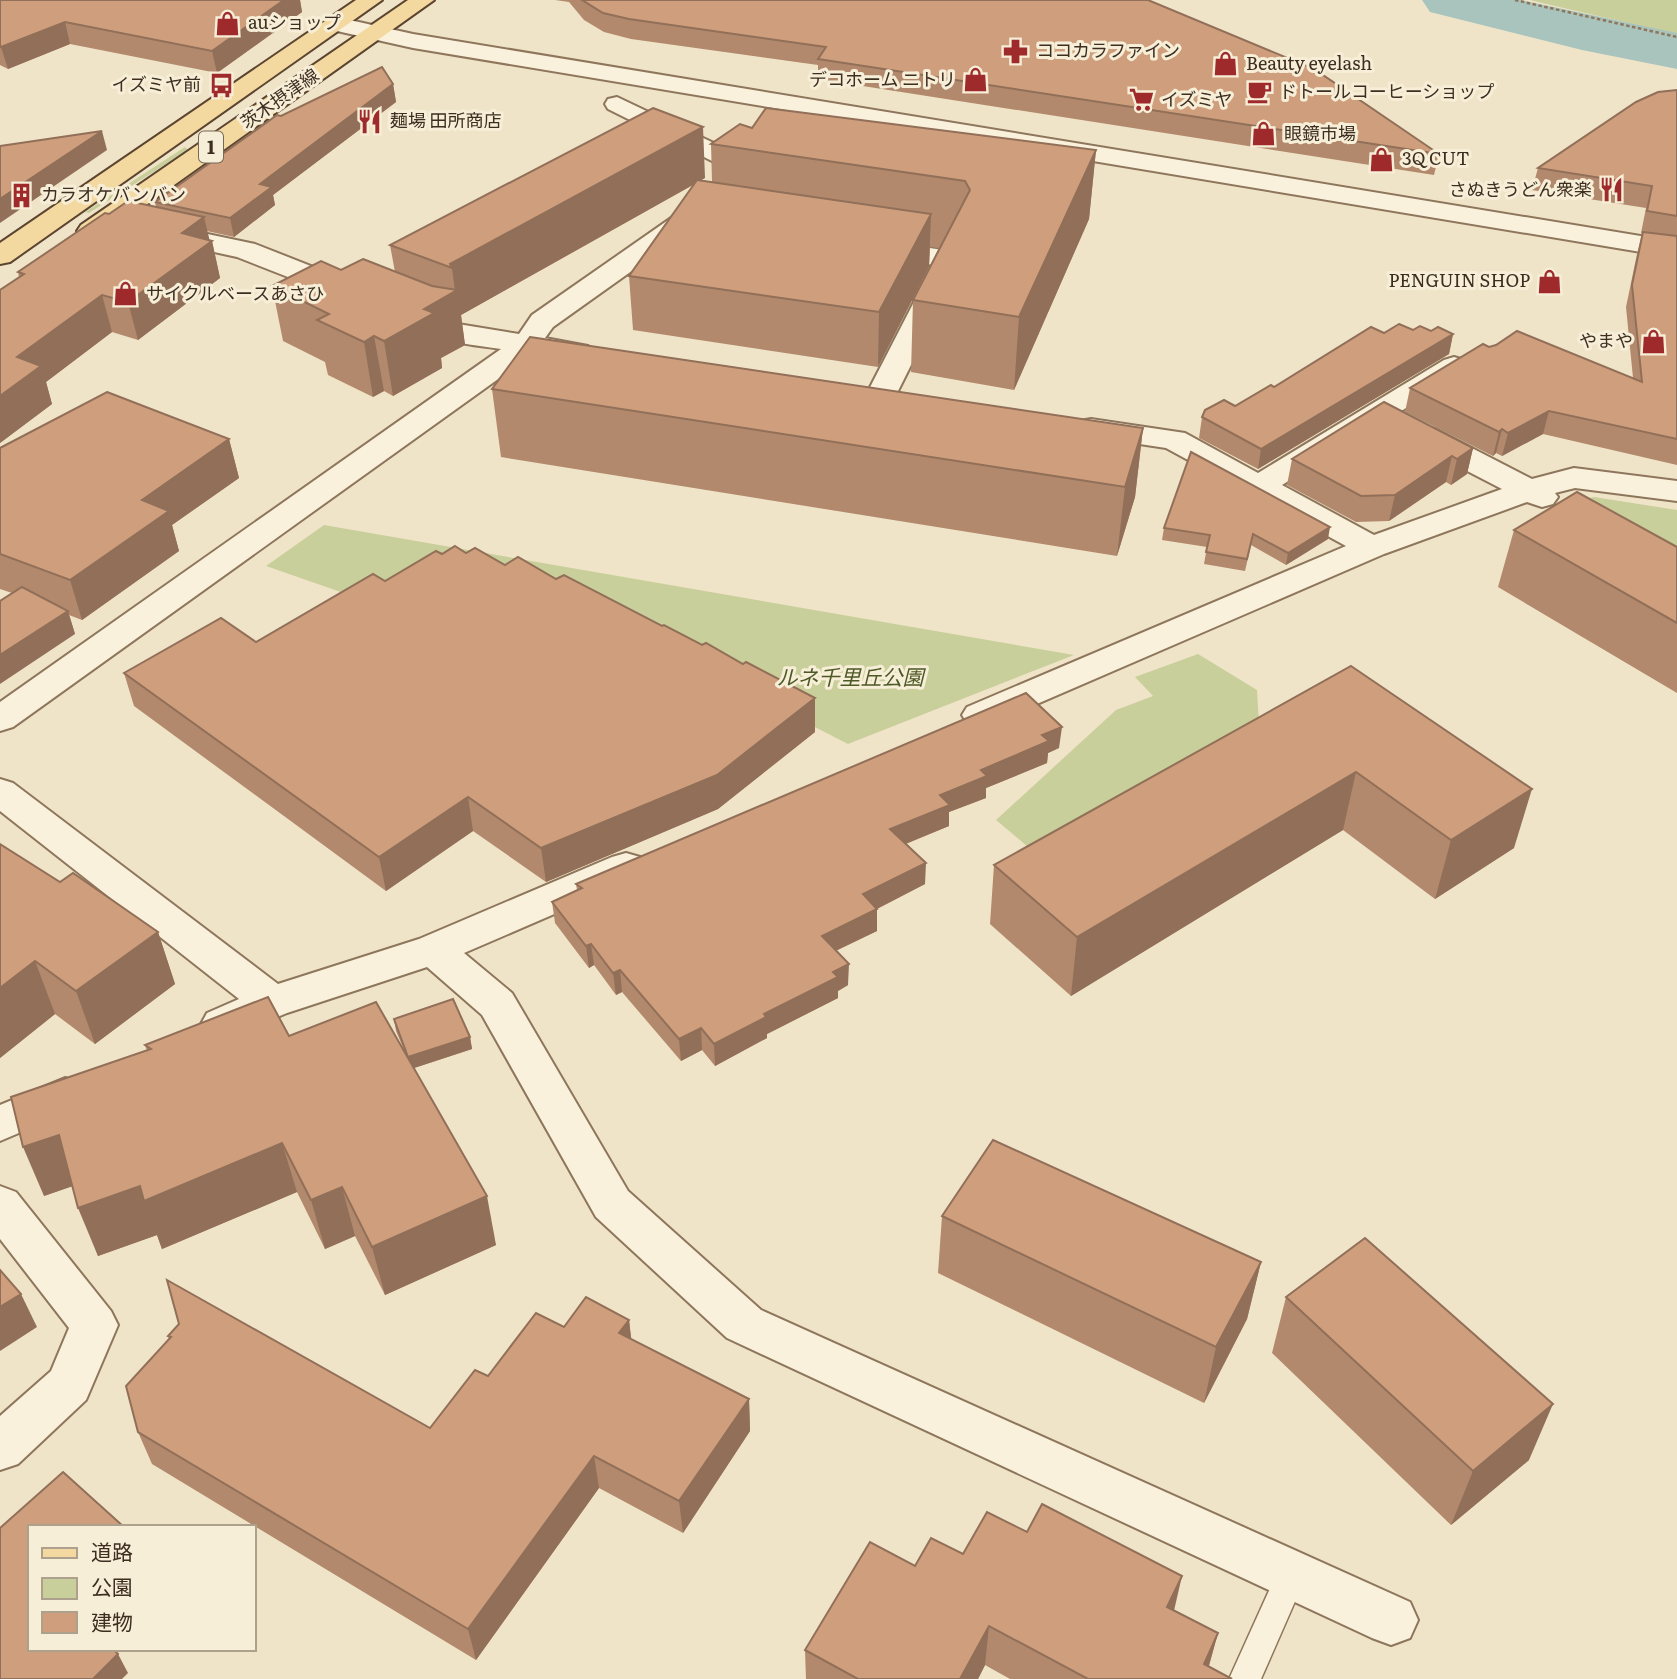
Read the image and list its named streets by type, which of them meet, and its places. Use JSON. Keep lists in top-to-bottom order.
{
  "streets": {
    "main road": ["茨木摂津線", "1"]
  },
  "parks": ["ルネ千里丘公園"],
  "places": {
    "shop": [
      "auショップ",
      "Beauty eyelash",
      "デコホーム ニトリ",
      "眼鏡市場",
      "3Q CUT",
      "PENGUIN SHOP",
      "サイクルベースあさひ",
      "やまや"
    ],
    "pharmacy": ["ココカラファイン"],
    "bus stop": ["イズミヤ前"],
    "cafe": ["ドトールコーヒーショップ"],
    "supermarket": ["イズミヤ"],
    "restaurant": ["麺場 田所商店", "さぬきうどん衆楽"],
    "building": ["カラオケバンバン"]
  },
  "legend": ["道路", "公園", "建物"]
}
